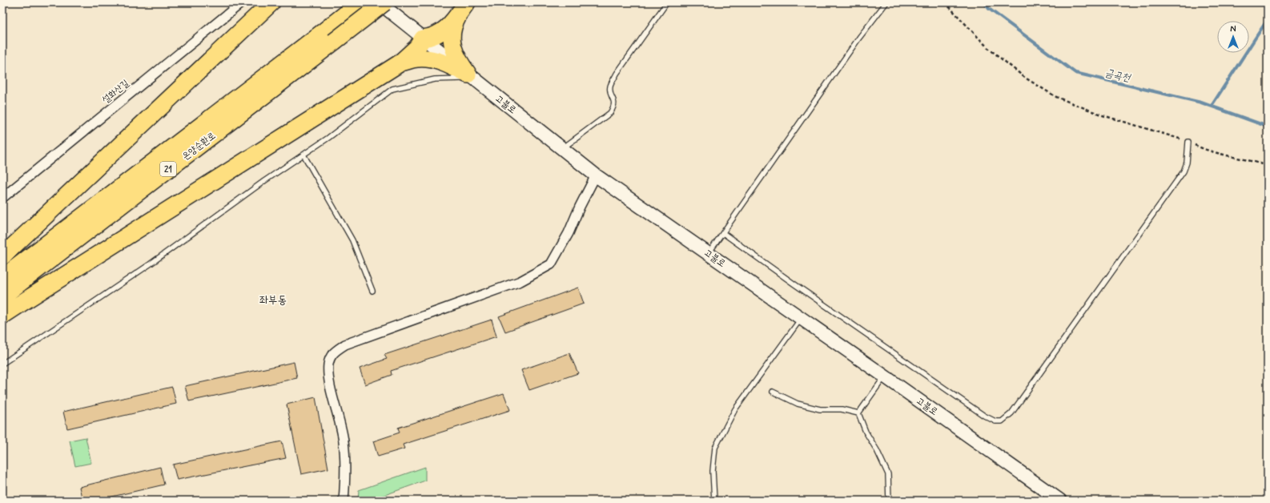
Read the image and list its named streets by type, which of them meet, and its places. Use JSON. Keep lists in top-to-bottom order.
{
  "streets": {
    "highway": ["온양순환로", "21"],
    "main road": ["고불로"],
    "street": ["설화산길"]
  },
  "crossings": [
    ["온양순환로", "21"]
  ],
  "districts": ["좌부동"],
  "water": ["금곡천"],
  "north": "top"
}
